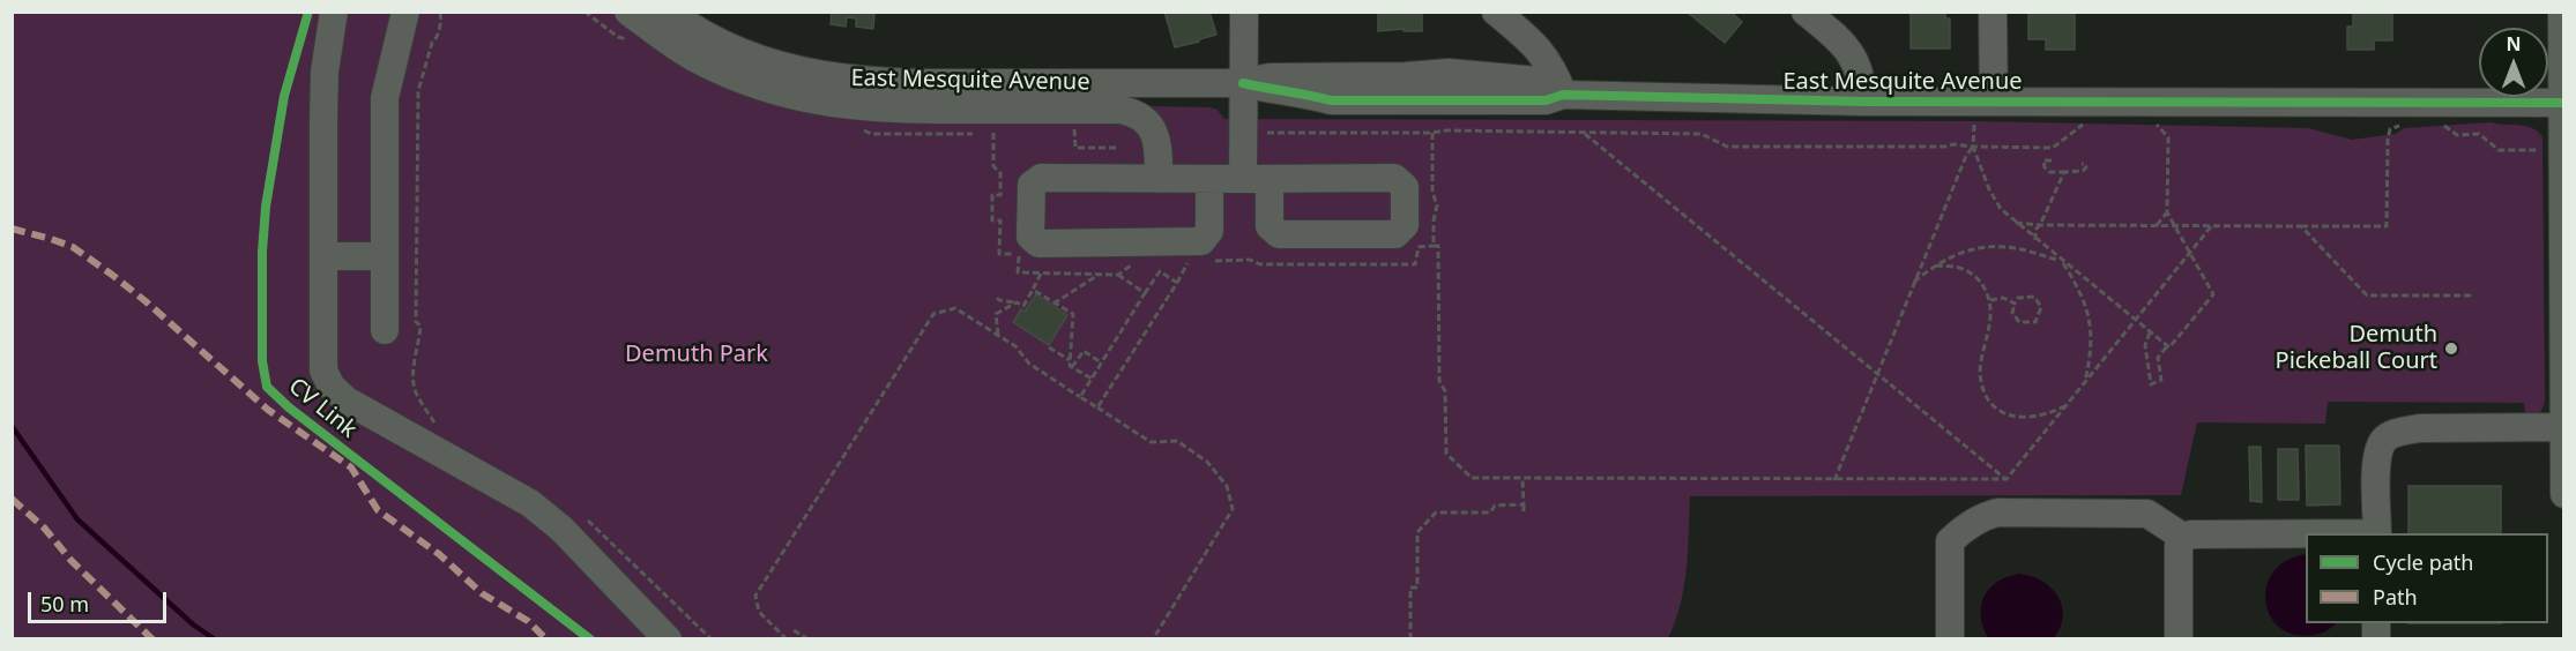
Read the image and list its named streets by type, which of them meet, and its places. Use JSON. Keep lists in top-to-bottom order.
{
  "streets": {
    "street": ["East Mesquite Avenue"],
    "cycle path": ["CV Link"]
  },
  "parks": ["Demuth Park"],
  "places": ["Demuth Pickeball Court"],
  "legend": ["Cycle path", "Path"],
  "scale_bar": "50 m",
  "north": "top"
}
